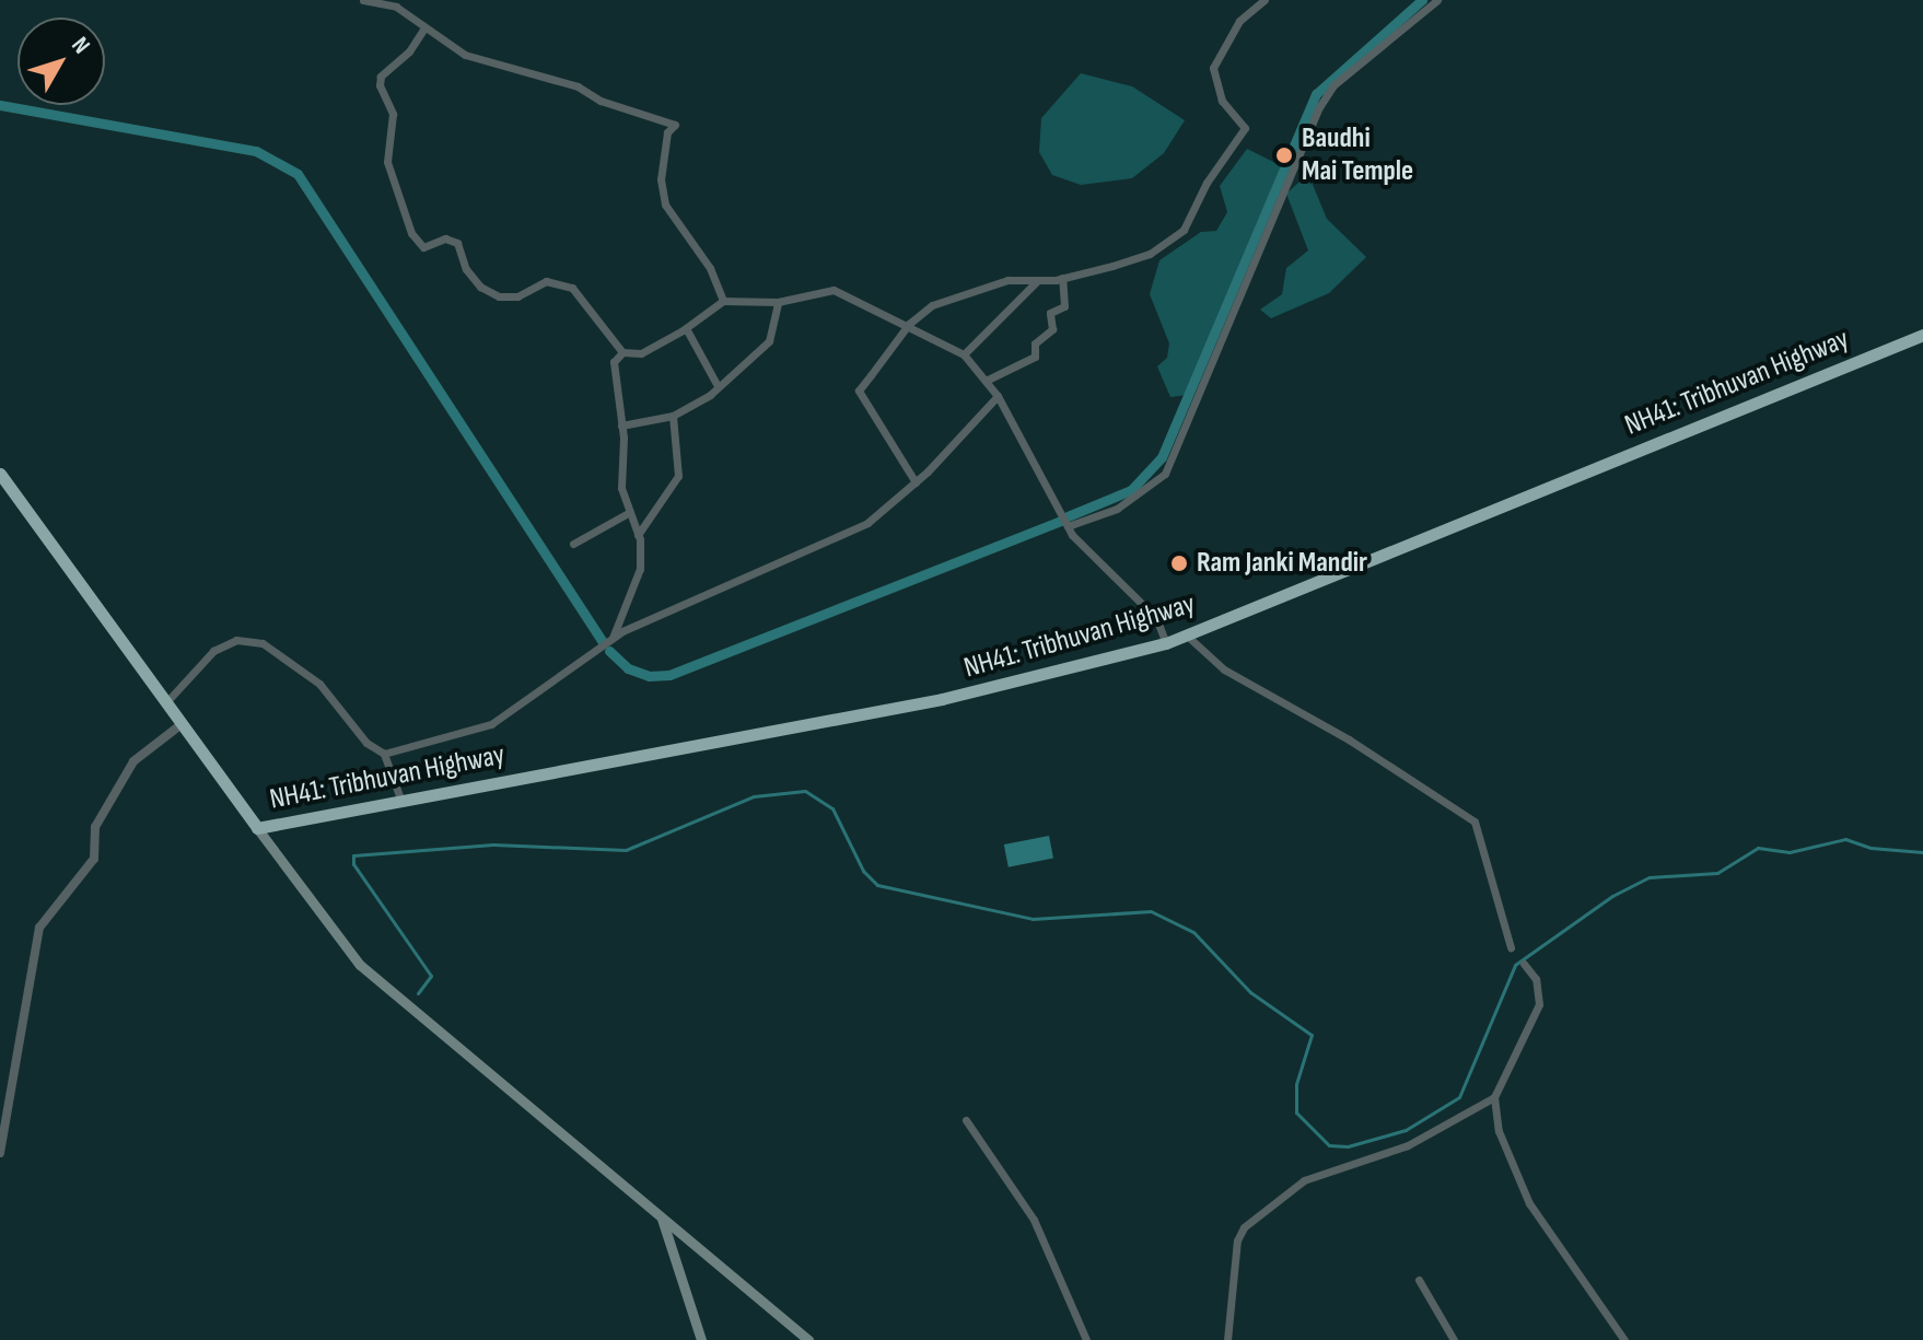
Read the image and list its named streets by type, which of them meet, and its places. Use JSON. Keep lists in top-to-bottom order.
{
  "streets": {
    "highway": ["NH41: Tribhuvan Highway"]
  },
  "places": ["Baudhi Mai Temple", "Ram Janki Mandir"],
  "north": "top right"
}
